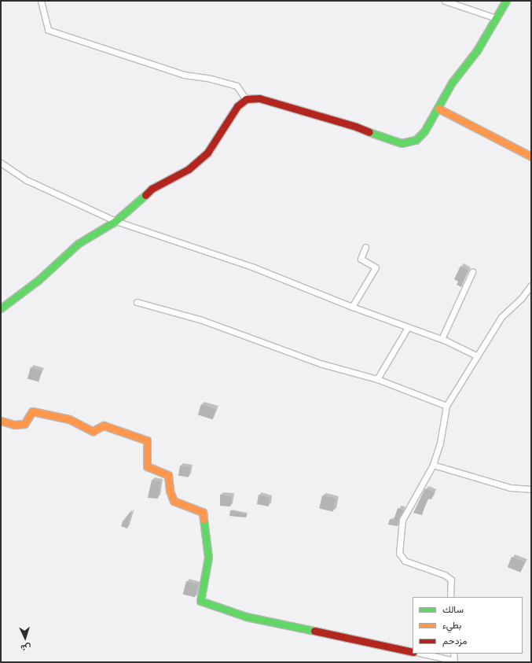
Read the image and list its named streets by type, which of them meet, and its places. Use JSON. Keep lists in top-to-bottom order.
{
  "legend": ["سالك", "بطيء", "مزدحم"],
  "north": "bottom"
}
